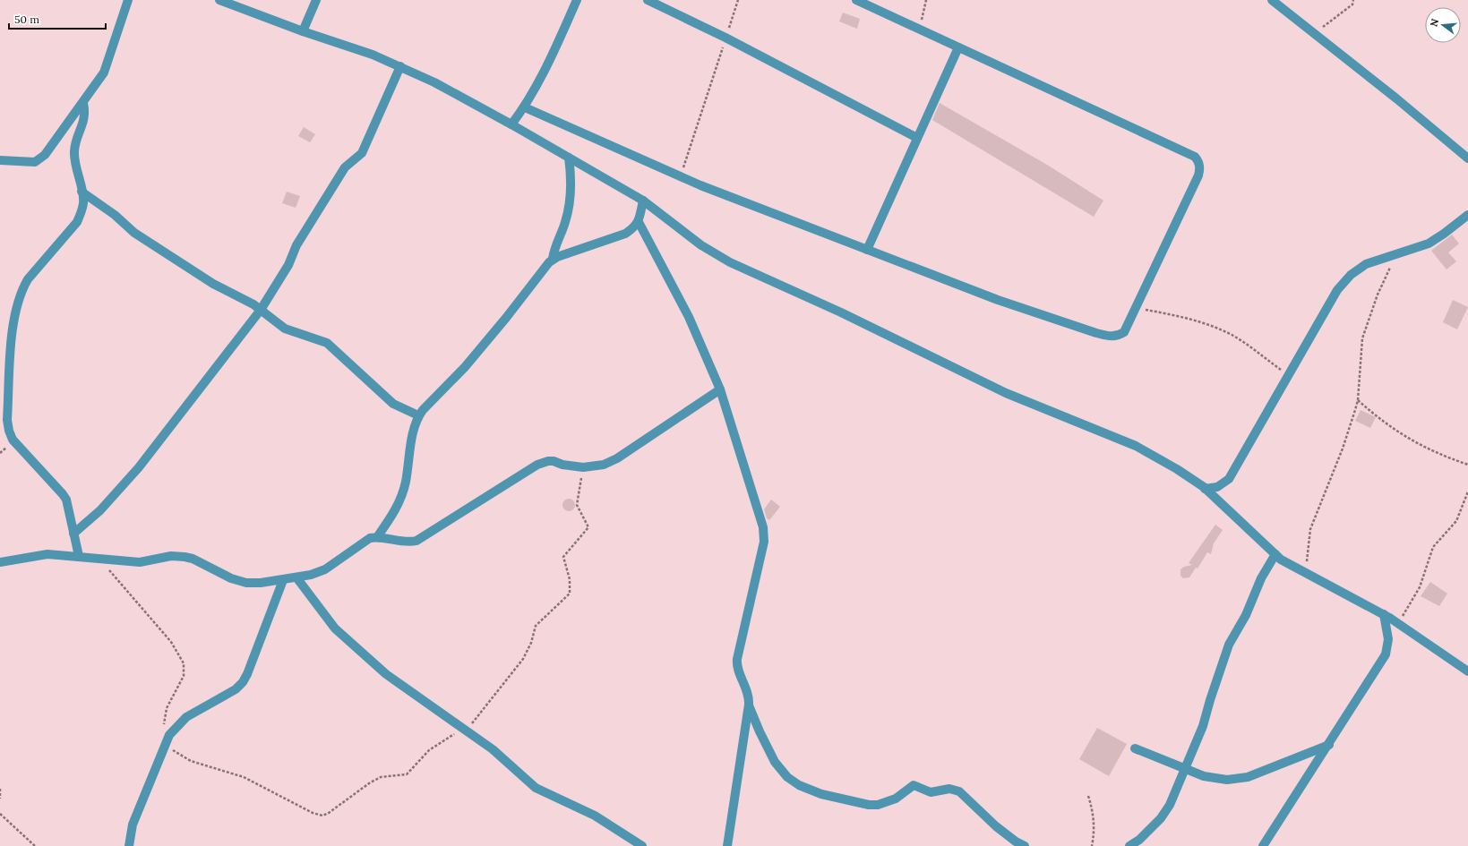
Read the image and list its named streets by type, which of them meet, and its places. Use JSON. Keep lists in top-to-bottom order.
{
  "scale_bar": "50 m",
  "north": "left"
}
